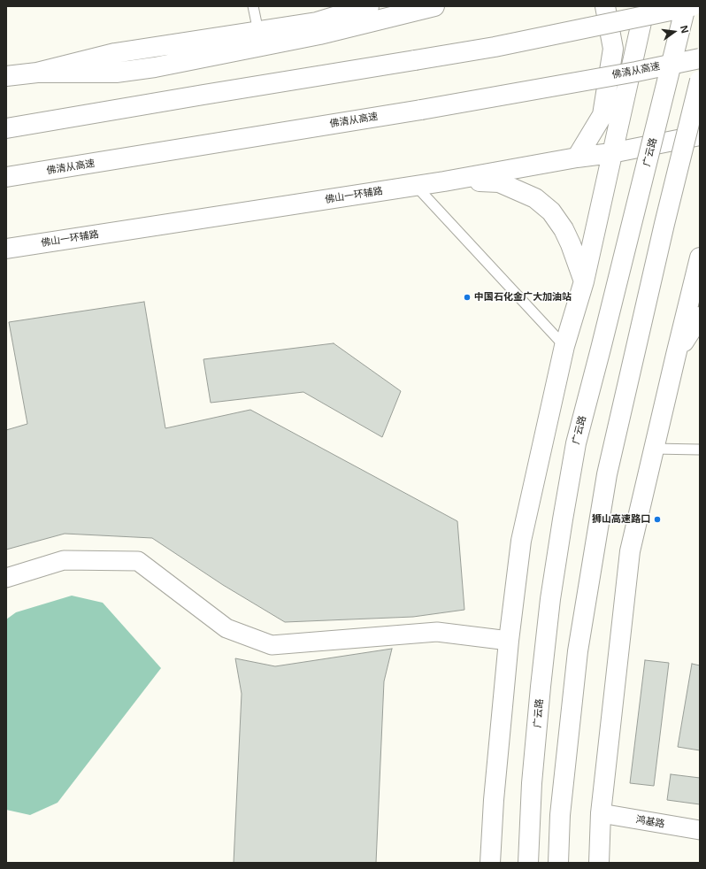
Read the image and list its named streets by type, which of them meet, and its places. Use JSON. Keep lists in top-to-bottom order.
{
  "streets": {
    "main road": ["佛清从高速", "广云路", "佛山一环辅路"],
    "street": ["鸿基路"]
  },
  "places": ["中国石化金广大加油站", "狮山高速路口"],
  "north": "right"
}
